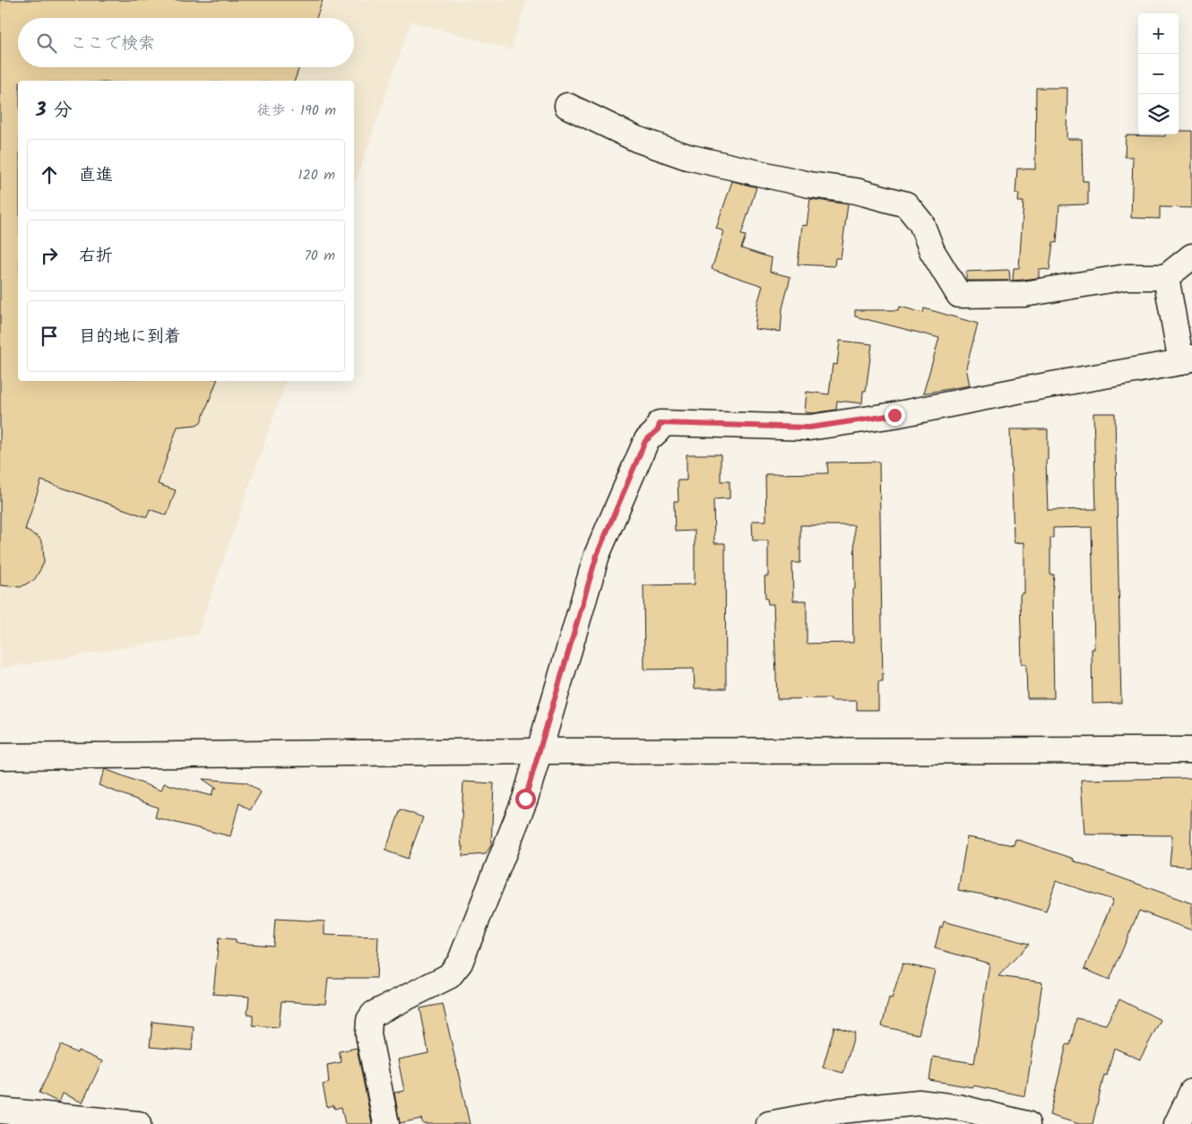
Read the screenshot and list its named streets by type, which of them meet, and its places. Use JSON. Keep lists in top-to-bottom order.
{
  "page": {
    "map_buttons": ["+", "−"],
    "search": "ここで検索",
    "heading": ["3 分", "徒歩 · 190 m"],
    "list": [
      ["直進", "120 m"],
      ["右折", "70 m"],
      "目的地に到着"
    ]
  }
}
